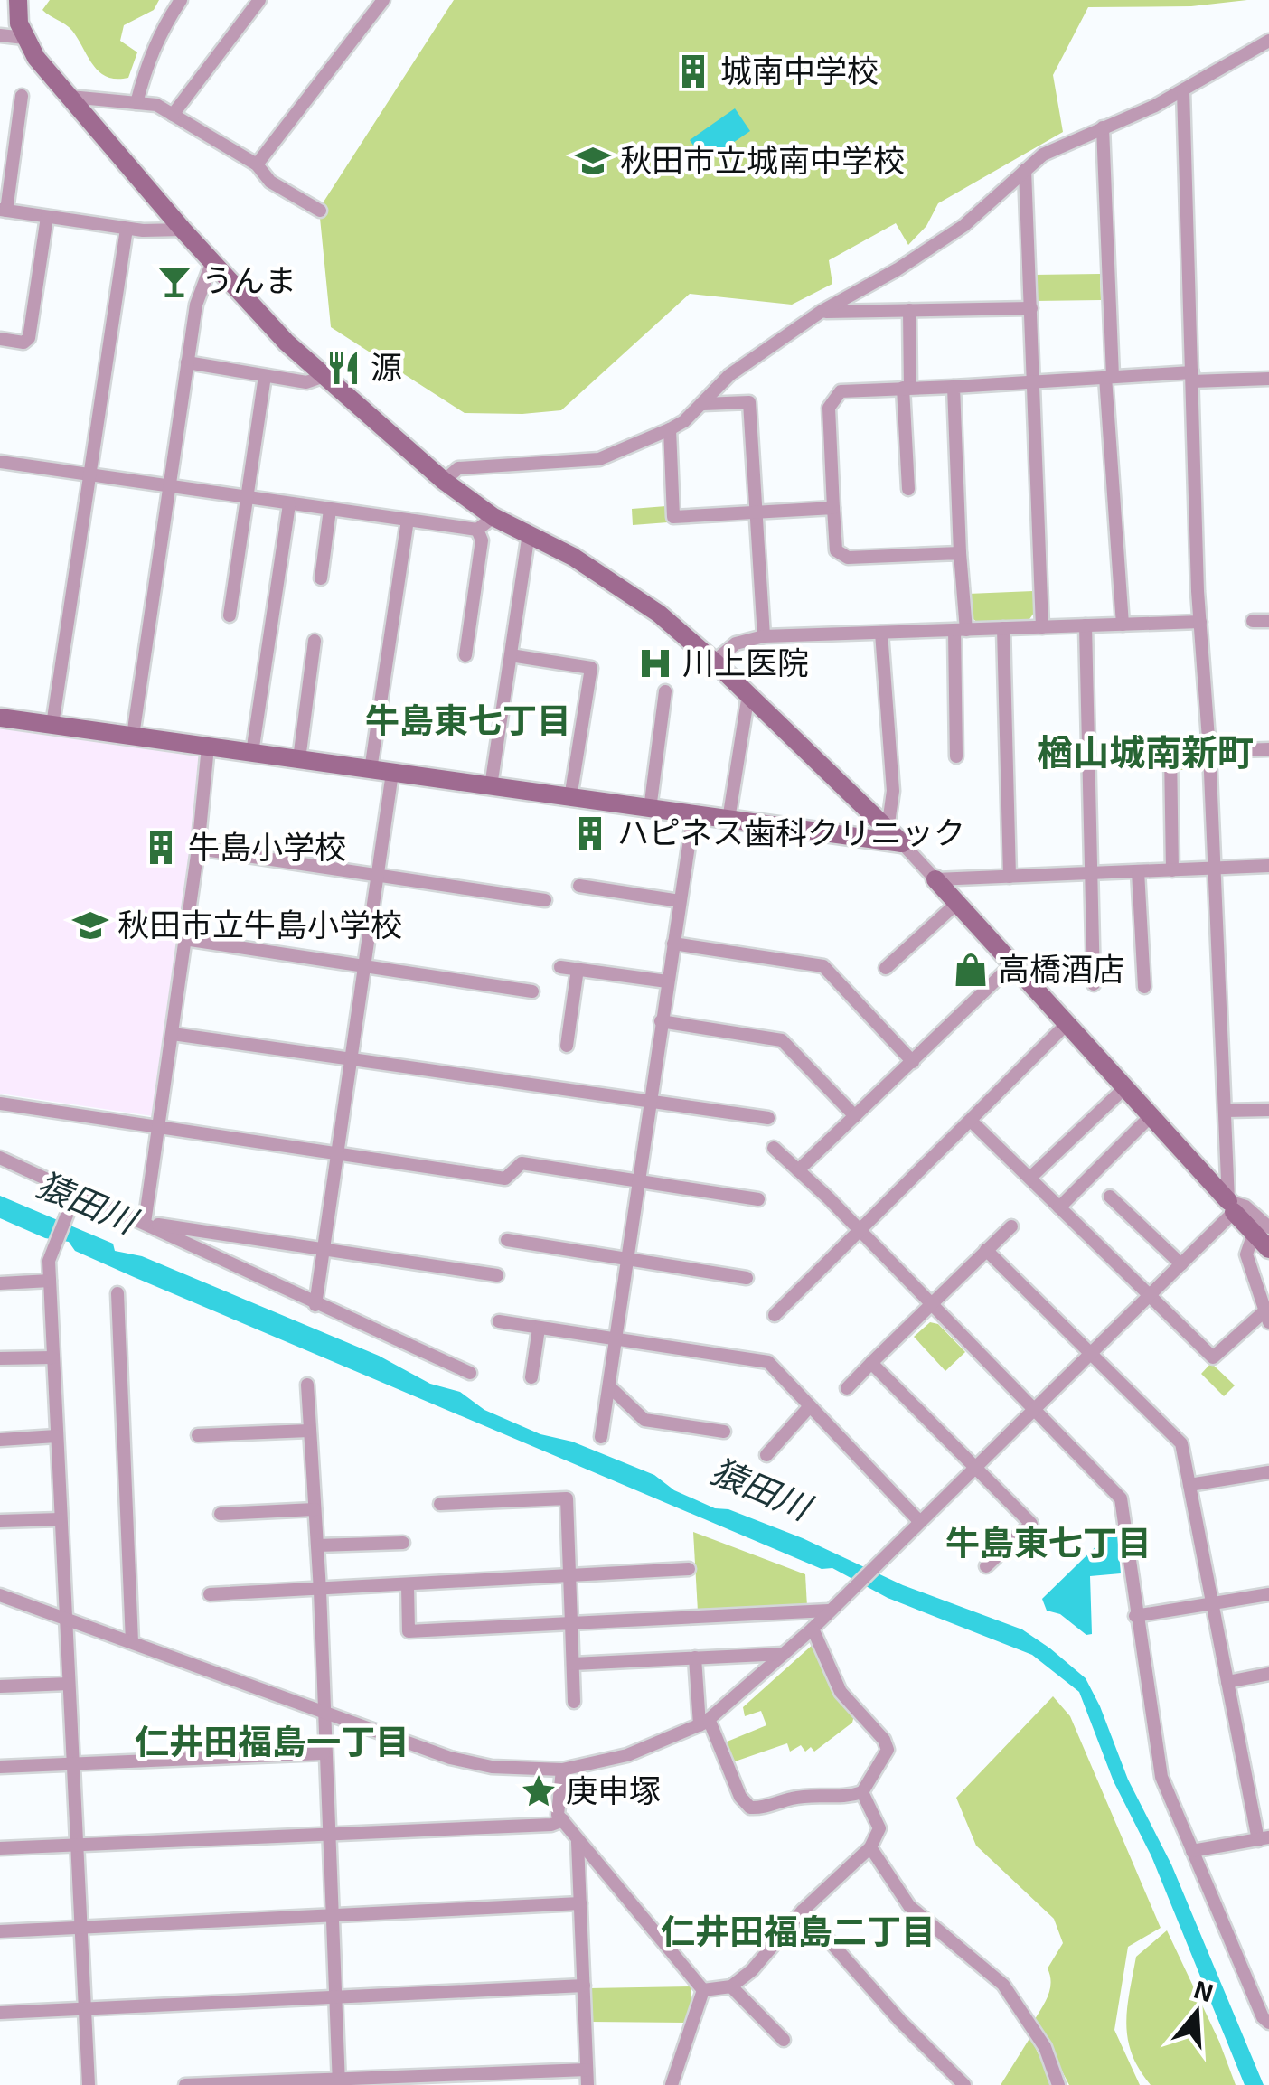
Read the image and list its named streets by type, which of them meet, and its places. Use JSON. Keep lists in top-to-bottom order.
{
  "districts": [
    "牛島東七丁目",
    "楢山城南新町",
    "牛島東七丁目",
    "仁井田福島一丁目",
    "仁井田福島二丁目"
  ],
  "water": ["猿田川"],
  "places": {
    "building": ["城南中学校", "ハピネス歯科クリニック", "牛島小学校"],
    "school or university": ["秋田市立城南中学校", "秋田市立牛島小学校"],
    "bar": ["うんま"],
    "restaurant": ["源"],
    "hospital": ["川上医院"],
    "shop": ["高橋酒店"],
    "place": ["庚申塚"]
  },
  "north": "top"
}
